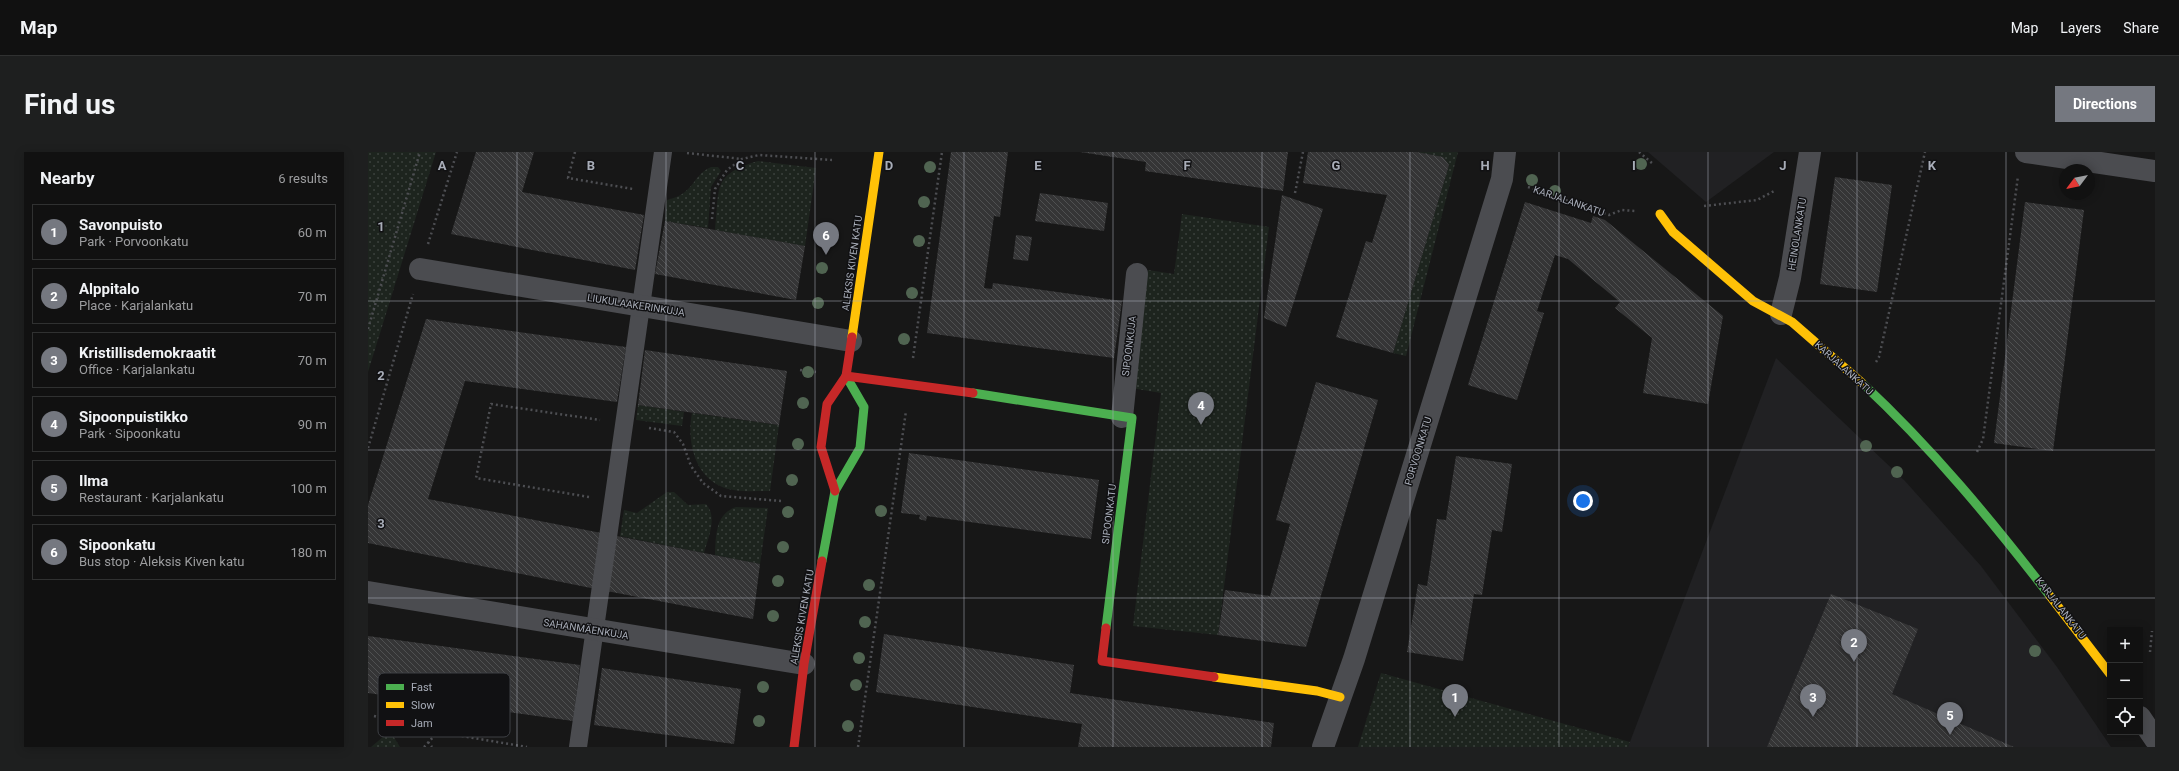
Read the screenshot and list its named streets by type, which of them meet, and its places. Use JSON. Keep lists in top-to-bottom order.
{
  "streets": {
    "street": [
      "KARJALANKATU",
      "HEINOLANKATU",
      "ALEKSIS KIVEN KATU",
      "LIUKULAAKERINKUJA",
      "SIPOONKUJA",
      "PORVOONKATU",
      "SIPOONKATU",
      "SAHANMÄENKUJA"
    ]
  },
  "crossings": [
    ["KARJALANKATU", "HEINOLANKATU"],
    ["KARJALANKATU", "PORVOONKATU"],
    ["ALEKSIS KIVEN KATU", "LIUKULAAKERINKUJA"],
    ["ALEKSIS KIVEN KATU", "SAHANMÄENKUJA"],
    ["SIPOONKUJA", "SIPOONKATU"],
    ["PORVOONKATU", "SIPOONKATU"]
  ],
  "legend": ["Fast", "Slow", "Jam"],
  "north": "bottom left",
  "page": {
    "header": "Map",
    "nav": ["Map", "Layers", "Share"],
    "buttons": "Directions",
    "title": "Find us",
    "heading": ["Nearby", "6 results"],
    "list": [
      {
        "mark": "1",
        "name": "Savonpuisto",
        "note": "Park · Porvoonkatu",
        "value": "60 m"
      },
      {
        "mark": "2",
        "name": "Alppitalo",
        "note": "Place · Karjalankatu",
        "value": "70 m"
      },
      {
        "mark": "3",
        "name": "Kristillisdemokraatit",
        "note": "Office · Karjalankatu",
        "value": "70 m"
      },
      {
        "mark": "4",
        "name": "Sipoonpuistikko",
        "note": "Park · Sipoonkatu",
        "value": "90 m"
      },
      {
        "mark": "5",
        "name": "Ilma",
        "note": "Restaurant · Karjalankatu",
        "value": "100 m"
      },
      {
        "mark": "6",
        "name": "Sipoonkatu",
        "note": "Bus stop · Aleksis Kiven katu",
        "value": "180 m"
      }
    ],
    "pins": [
      "6",
      "4",
      "2",
      "1",
      "3",
      "5"
    ],
    "map_buttons": ["+", "−"]
  },
  "grid": {
    "columns": [
      "A",
      "B",
      "C",
      "D",
      "E",
      "F",
      "G",
      "H",
      "I",
      "J",
      "K"
    ],
    "rows": ["1", "2", "3"]
  }
}
